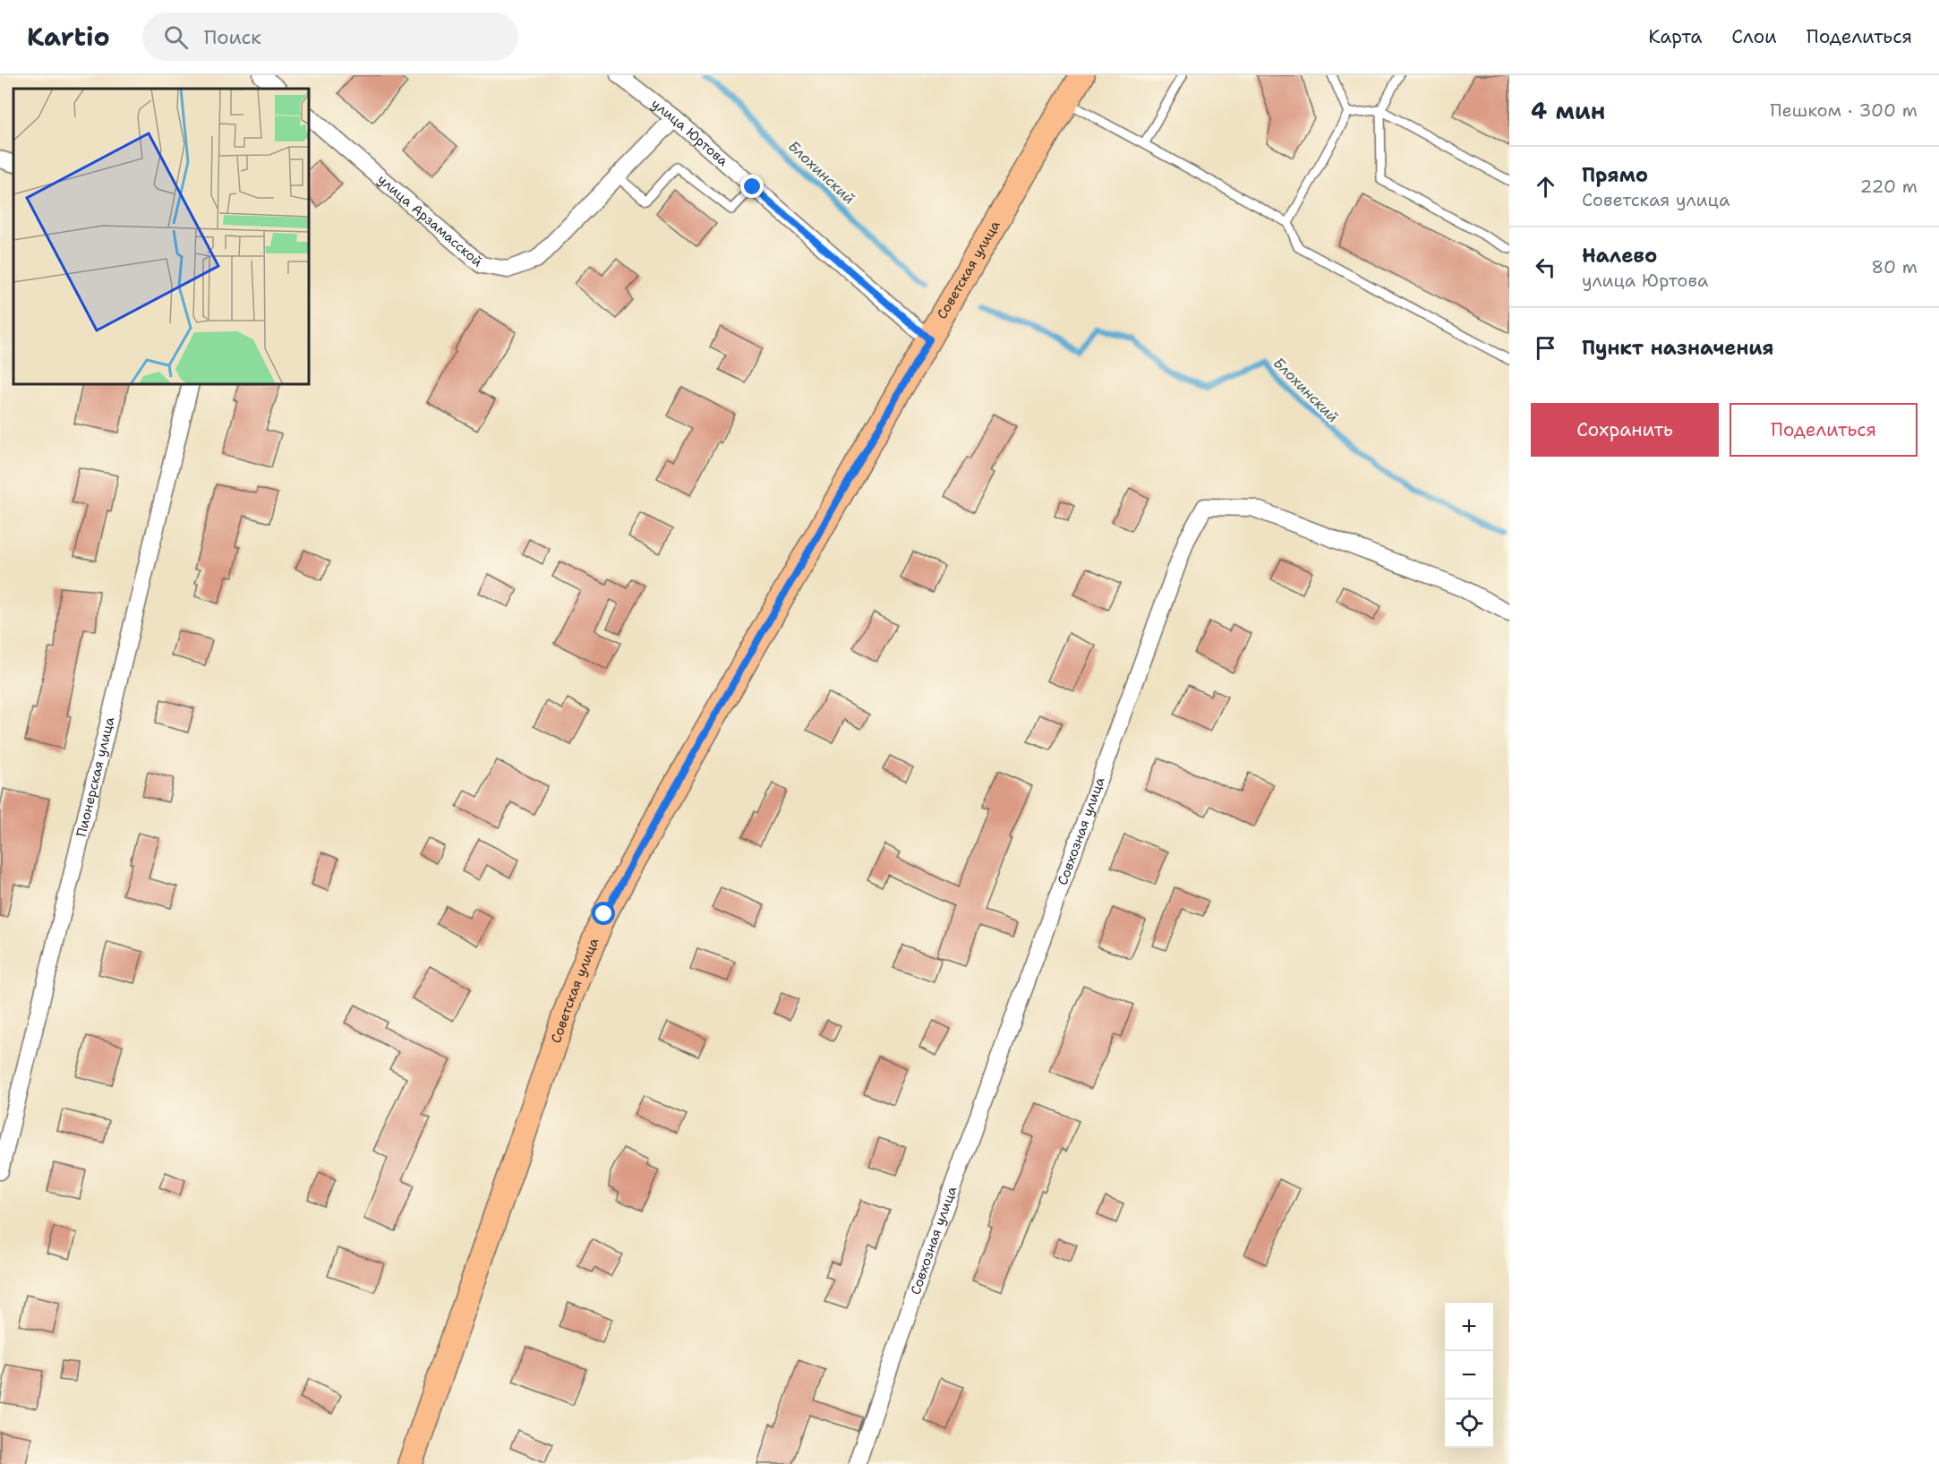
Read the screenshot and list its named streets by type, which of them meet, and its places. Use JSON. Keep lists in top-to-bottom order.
{
  "streets": {
    "main road": ["Советская улица"],
    "street": [
      "улица Юртова",
      "улица Арзамасской",
      "Пионерская улица",
      "Совхозная улица"
    ]
  },
  "crossings": [
    ["улица Юртова", "улица Арзамасской"],
    ["улица Юртова", "Советская улица"]
  ],
  "water": ["Блохинский"],
  "page": {
    "header": "Kartio",
    "search": "Поиск",
    "nav": ["Карта", "Слои", "Поделиться"],
    "heading": ["4 мин", "Пешком · 300 m"],
    "list": [
      ["Прямо", "Советская улица", "220 m"],
      ["Налево", "улица Юртова", "80 m"],
      "Пункт назначения"
    ],
    "buttons": ["Сохранить", "Поделиться"],
    "map_buttons": ["+", "−"]
  }
}
